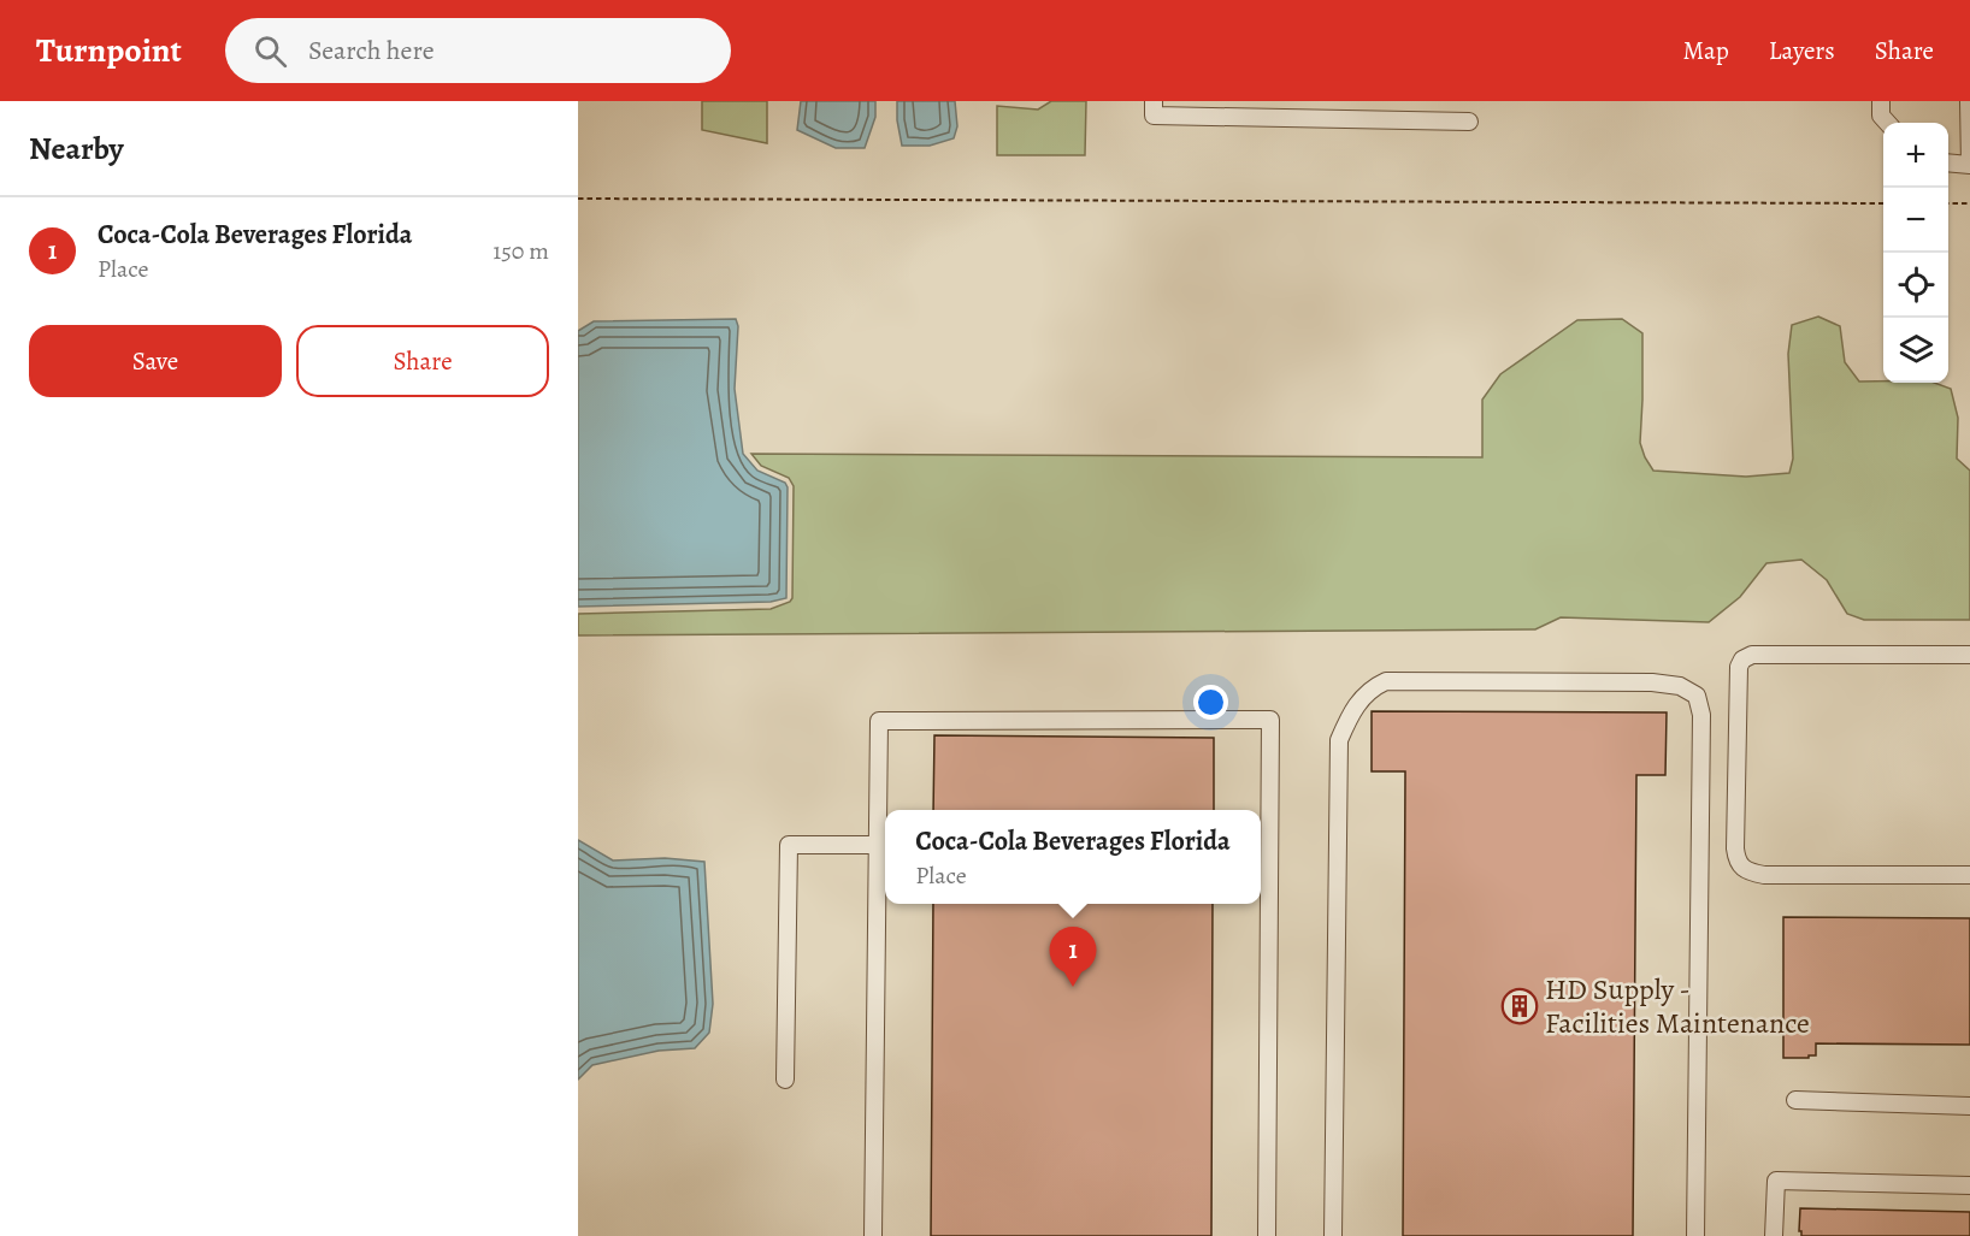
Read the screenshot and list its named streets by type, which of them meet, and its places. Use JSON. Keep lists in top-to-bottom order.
{
  "places": {
    "building": ["HD Supply - Facilities Maintenance"]
  },
  "page": {
    "header": "Turnpoint",
    "search": "Search here",
    "nav": ["Map", "Layers", "Share"],
    "heading": "Nearby",
    "map_buttons": ["+", "−"],
    "list": [
      {
        "mark": "1",
        "name": "Coca-Cola Beverages Florida",
        "note": "Place",
        "value": "150 m"
      }
    ],
    "buttons": ["Save", "Share"],
    "popup": ["Coca-Cola Beverages Florida", "Place"],
    "pins": "1"
  }
}
